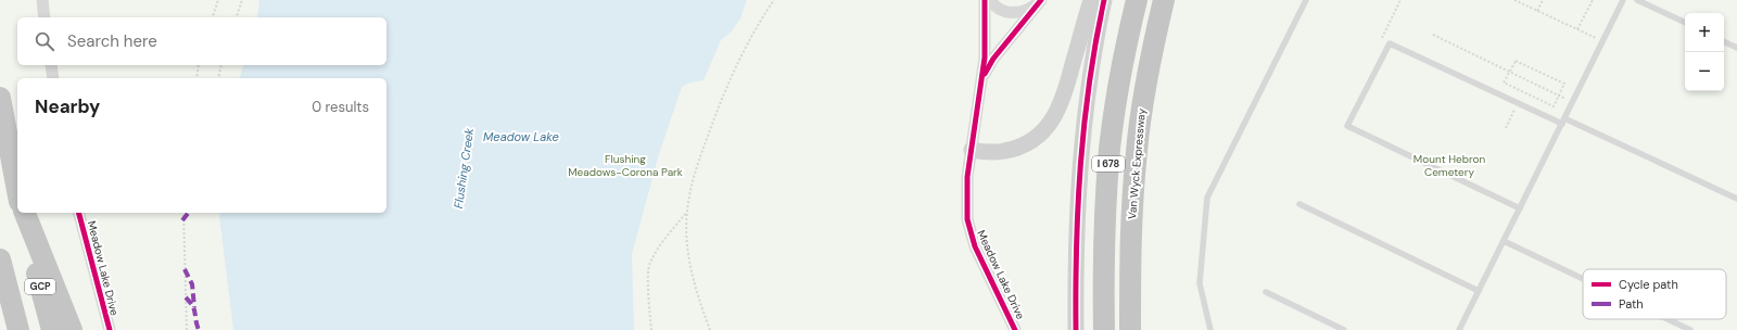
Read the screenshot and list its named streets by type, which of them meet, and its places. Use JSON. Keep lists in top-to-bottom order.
{
  "streets": {
    "highway": ["I 678", "Van Wyck Expressway", "GCP"],
    "street": ["Meadow Lake Drive"]
  },
  "water": ["Meadow Lake", "Flushing Creek"],
  "parks": ["Flushing Meadows-Corona Park", "Mount Hebron Cemetery"],
  "legend": ["Cycle path", "Path"],
  "page": {
    "map_buttons": ["+", "−"],
    "search": "Search here",
    "heading": ["Nearby", "0 results"]
  }
}
